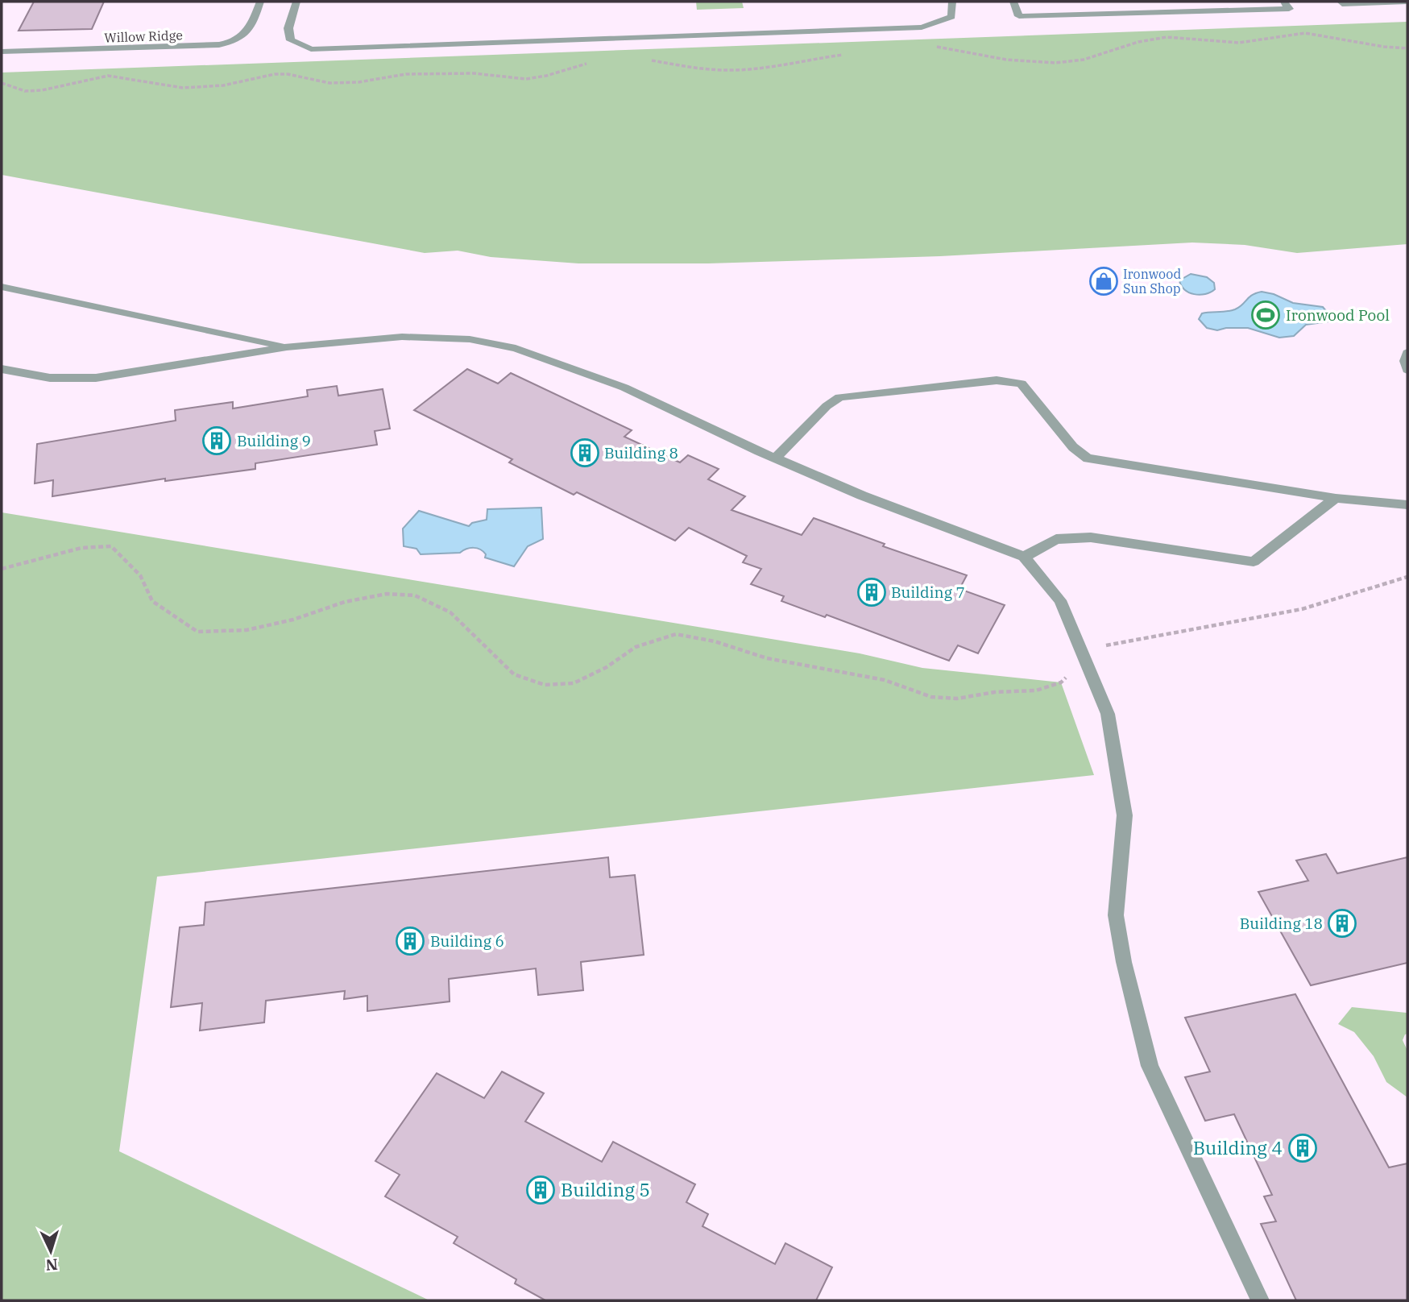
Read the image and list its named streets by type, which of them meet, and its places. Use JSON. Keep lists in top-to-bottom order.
{
  "streets": {
    "street": ["Willow Ridge"]
  },
  "places": {
    "shop": ["Ironwood Sun Shop"],
    "sports": ["Ironwood Pool"],
    "building": [
      "Building 9",
      "Building 8",
      "Building 7",
      "Building 18",
      "Building 6",
      "Building 4",
      "Building 5"
    ]
  },
  "north": "bottom"
}
